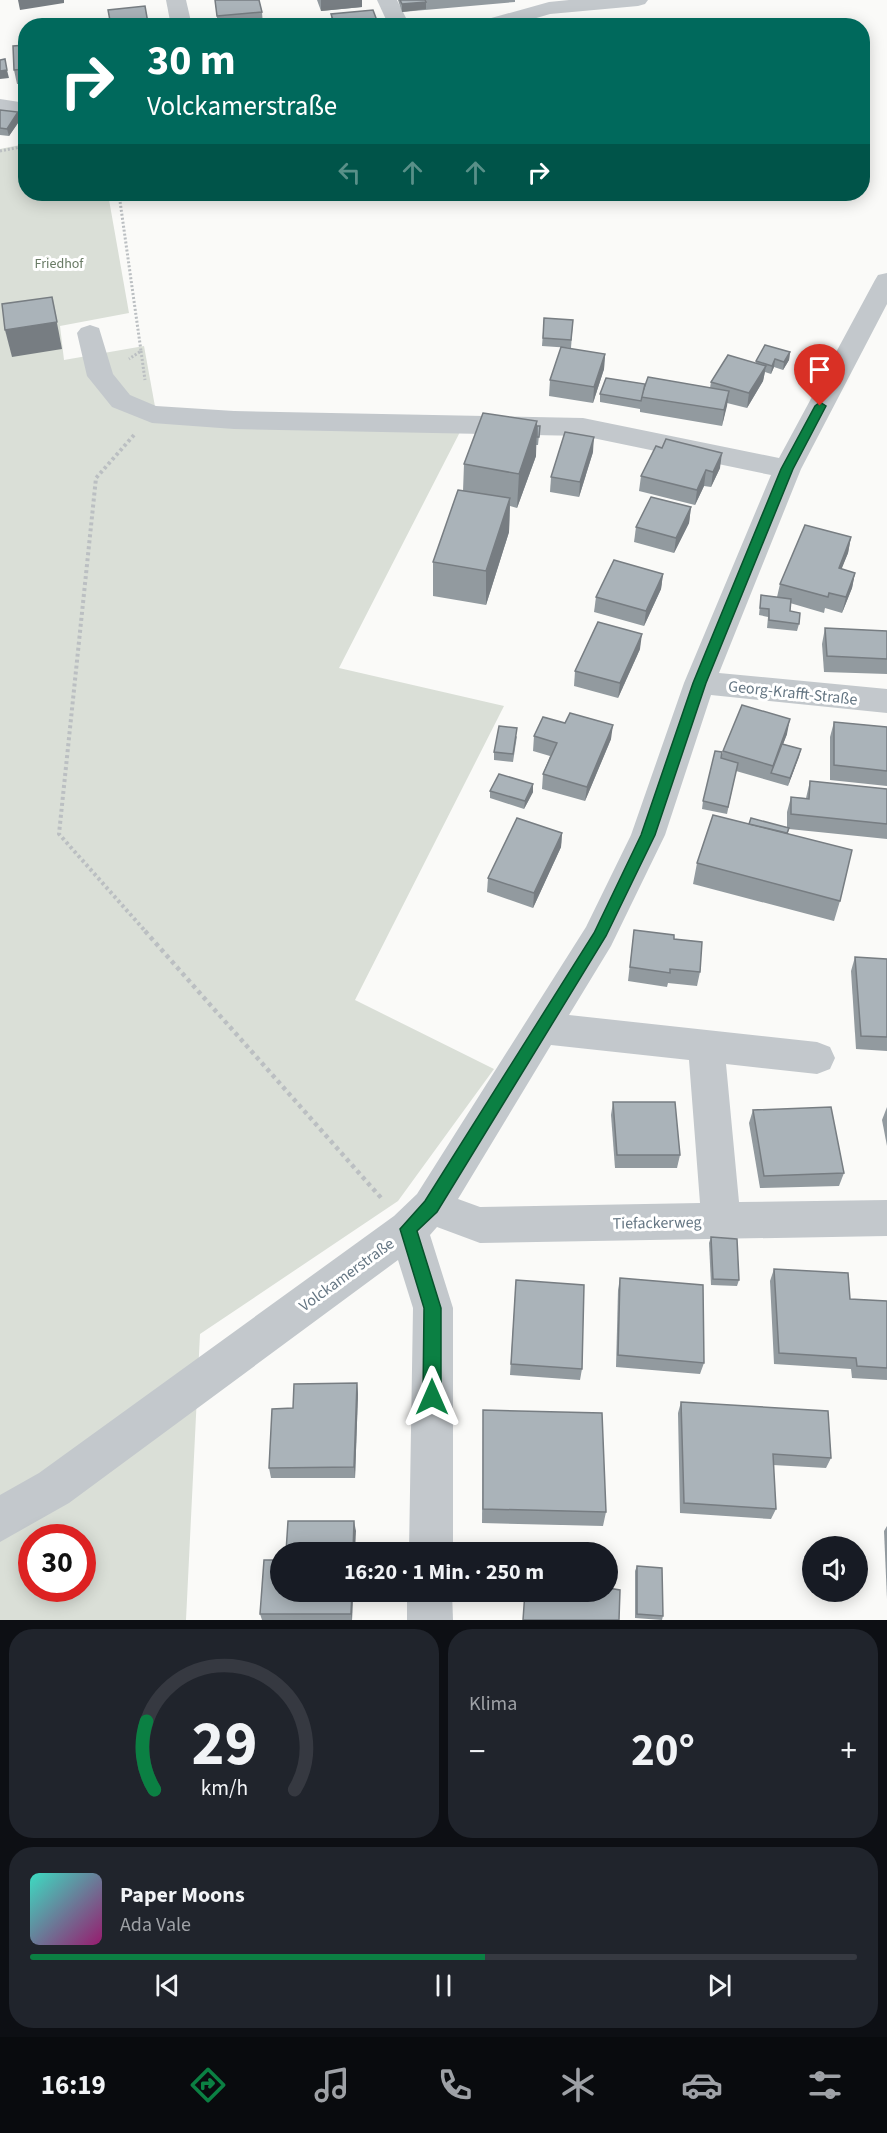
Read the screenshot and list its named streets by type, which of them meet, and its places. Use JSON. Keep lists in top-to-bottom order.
{
  "streets": {
    "street": ["Georg-Krafft-Straße", "Tiefackerweg", "Volckamerstraße"]
  },
  "crossings": [
    ["Georg-Krafft-Straße", "Volckamerstraße"],
    ["Tiefackerweg", "Volckamerstraße"]
  ],
  "parks": ["Friedhof"],
  "page": {
    "turn": ["30 m", "Volckamerstraße"],
    "limit": "30",
    "trip": "16:20 · 1 Min. · 250 m",
    "tile": "Klima",
    "heat": ["−", "20°", "+"],
    "song": ["Paper Moons", "Ada Vale"],
    "tabs": "16:19",
    "gauge": ["29", "km/h"]
  }
}
